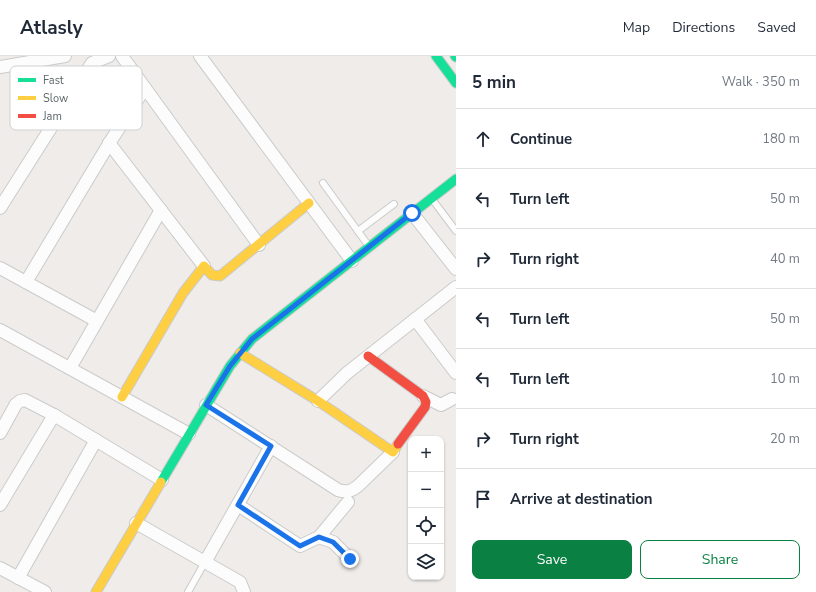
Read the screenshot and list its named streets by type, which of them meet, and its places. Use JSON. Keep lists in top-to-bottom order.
{
  "legend": ["Fast", "Slow", "Jam"],
  "page": {
    "header": "Atlasly",
    "nav": ["Map", "Directions", "Saved"],
    "heading": ["5 min", "Walk · 350 m"],
    "list": [
      ["Continue", "180 m"],
      ["Turn left", "50 m"],
      ["Turn right", "40 m"],
      ["Turn left", "50 m"],
      ["Turn left", "10 m"],
      ["Turn right", "20 m"],
      "Arrive at destination"
    ],
    "map_buttons": ["+", "−"],
    "buttons": ["Save", "Share"]
  }
}
